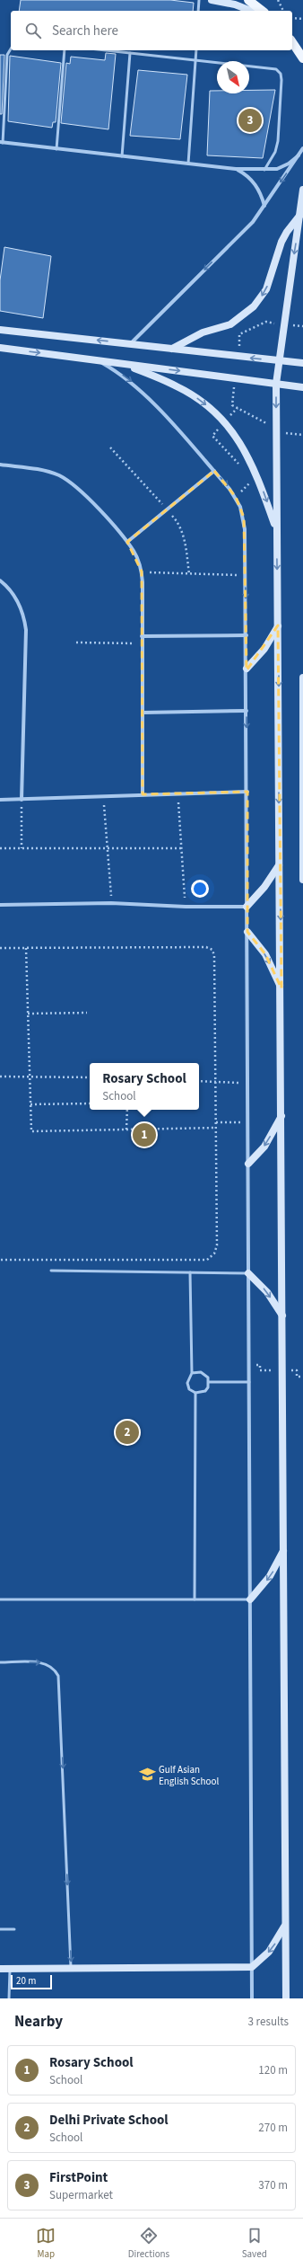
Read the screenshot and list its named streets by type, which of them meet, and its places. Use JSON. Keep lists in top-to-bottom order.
{
  "places": {
    "school or university": ["Gulf Asian English School"]
  },
  "scale_bar": "20 m",
  "north": "bottom right",
  "page": {
    "search": "Search here",
    "pins": ["3", "1", "2"],
    "popup": ["Rosary School", "School"],
    "scale": "20 m",
    "heading": ["Nearby", "3 results"],
    "list": [
      {
        "mark": "1",
        "name": "Rosary School",
        "note": "School",
        "value": "120 m"
      },
      {
        "mark": "2",
        "name": "Delhi Private School",
        "note": "School",
        "value": "270 m"
      },
      {
        "mark": "3",
        "name": "FirstPoint",
        "note": "Supermarket",
        "value": "370 m"
      }
    ],
    "nav": ["Map", "Directions", "Saved"]
  }
}
